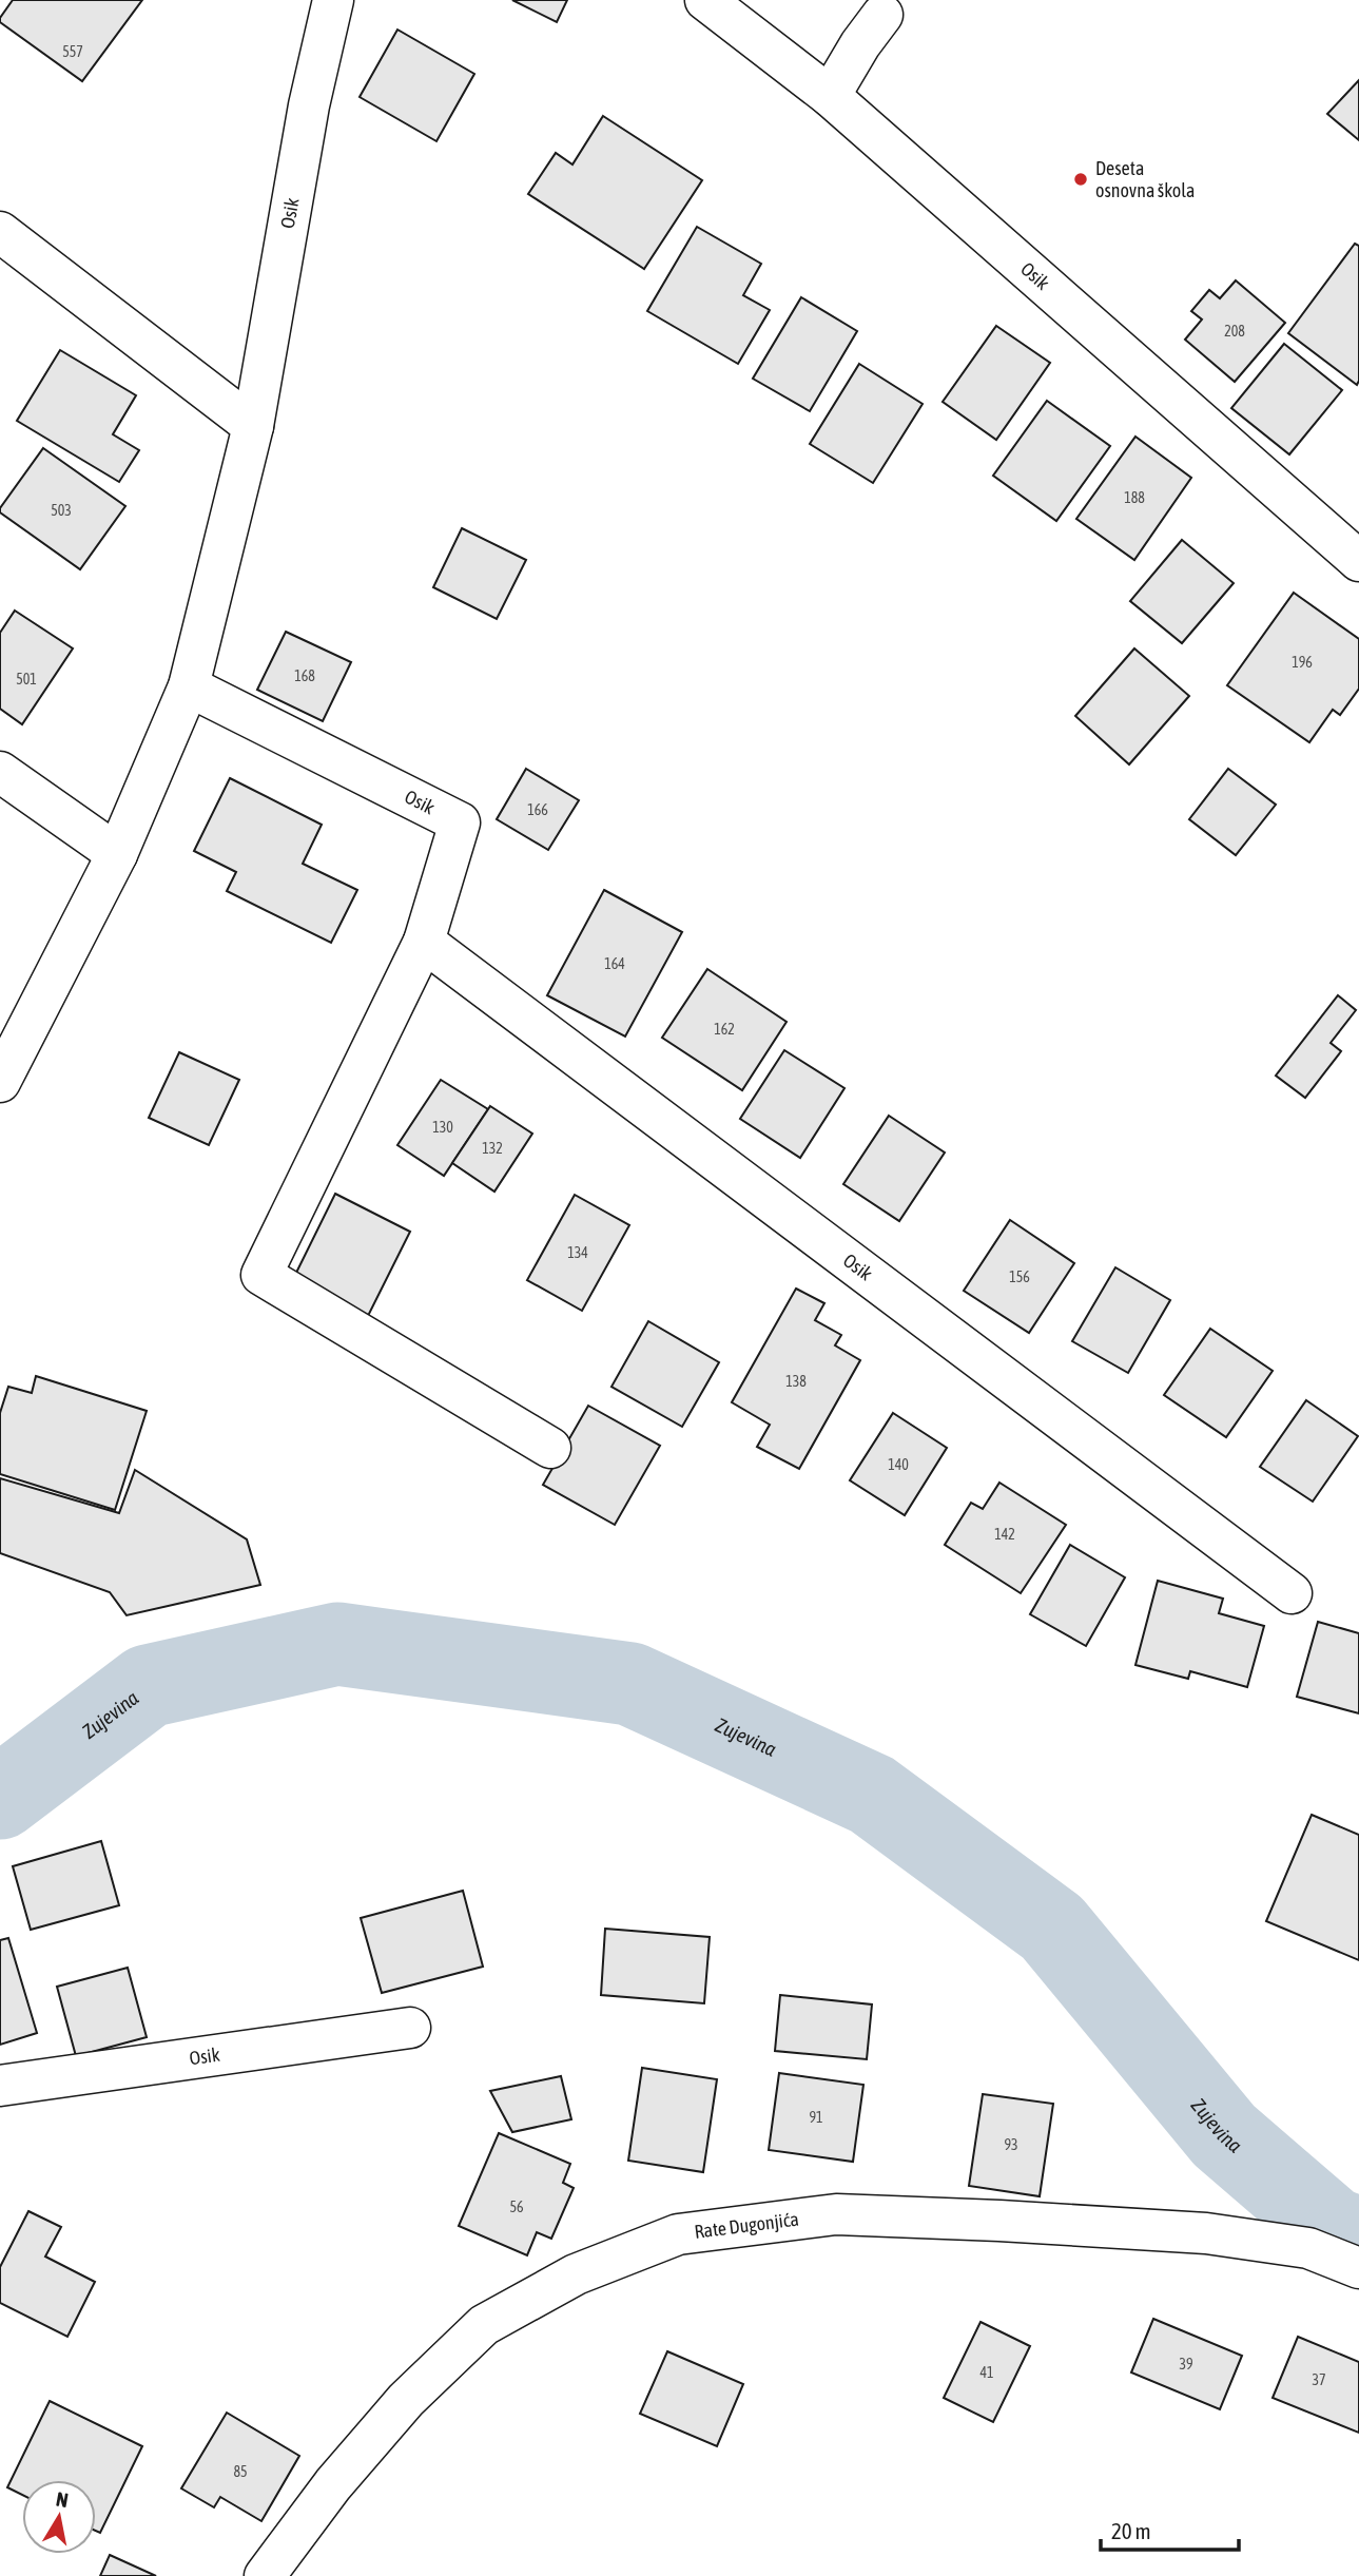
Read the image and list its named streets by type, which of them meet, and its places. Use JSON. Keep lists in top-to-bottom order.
{
  "streets": {
    "street": ["Osik", "Rate Dugonjića"]
  },
  "water": ["Zujevina"],
  "places": ["Deseta osnovna škola"],
  "house_numbers": [
    "557",
    "208",
    "188",
    "503",
    "196",
    "168",
    "501",
    "166",
    "164",
    "162",
    "130",
    "132",
    "134",
    "156",
    "138",
    "140",
    "142",
    "91",
    "93",
    "56",
    "39",
    "41",
    "37",
    "85"
  ],
  "scale_bar": "20 m",
  "north": "top"
}
